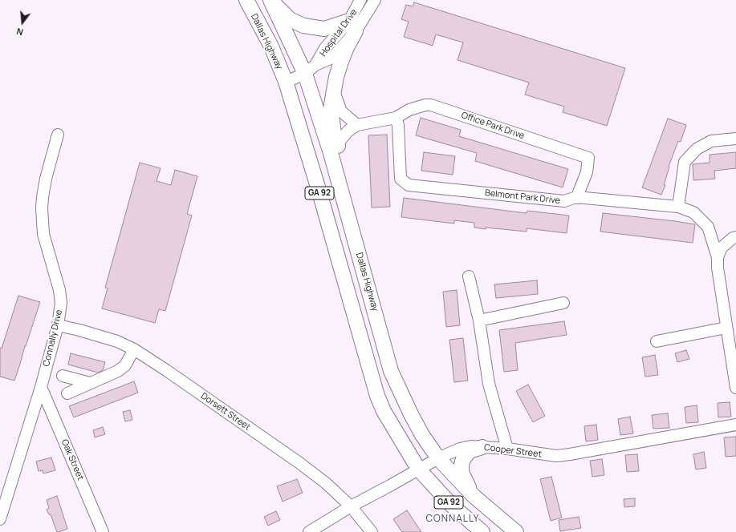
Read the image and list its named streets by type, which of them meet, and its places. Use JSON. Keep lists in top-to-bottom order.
{
  "streets": {
    "main road": ["Dallas Highway", "GA 92"],
    "street": [
      "Hospital Drive",
      "Office Park Drive",
      "Belmont Park Drive",
      "Connally Drive",
      "Dorsett Street",
      "Cooper Street",
      "Oak Street"
    ]
  },
  "crossings": [
    ["Hospital Drive", "Dallas Highway"],
    ["Dallas Highway", "Cooper Street"],
    ["Office Park Drive", "Belmont Park Drive"],
    ["Connally Drive", "Dorsett Street"],
    ["Connally Drive", "Oak Street"],
    ["Dorsett Street", "Cooper Street"]
  ],
  "districts": ["CONNALLY"],
  "north": "bottom"
}
